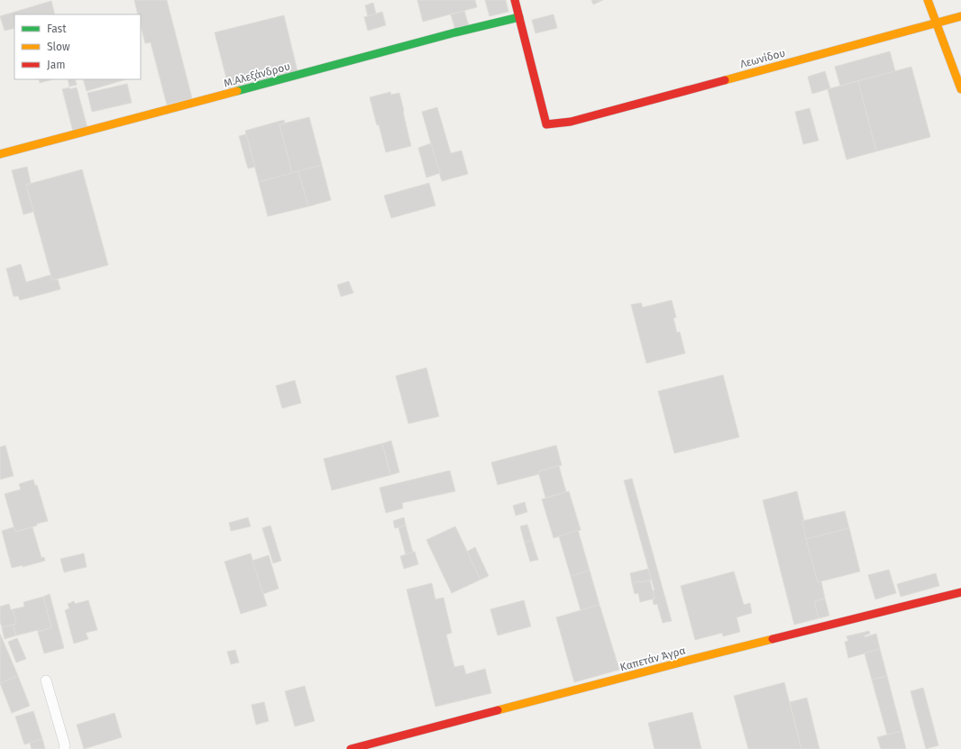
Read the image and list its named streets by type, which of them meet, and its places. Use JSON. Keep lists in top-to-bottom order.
{
  "streets": {
    "street": ["Λεωνίδου", "Μ.Αλεξάνδρου", "Καπετάν Άγρα"]
  },
  "crossings": [
    ["Λεωνίδου", "Μ.Αλεξάνδρου"]
  ],
  "legend": ["Fast", "Slow", "Jam"]
}
